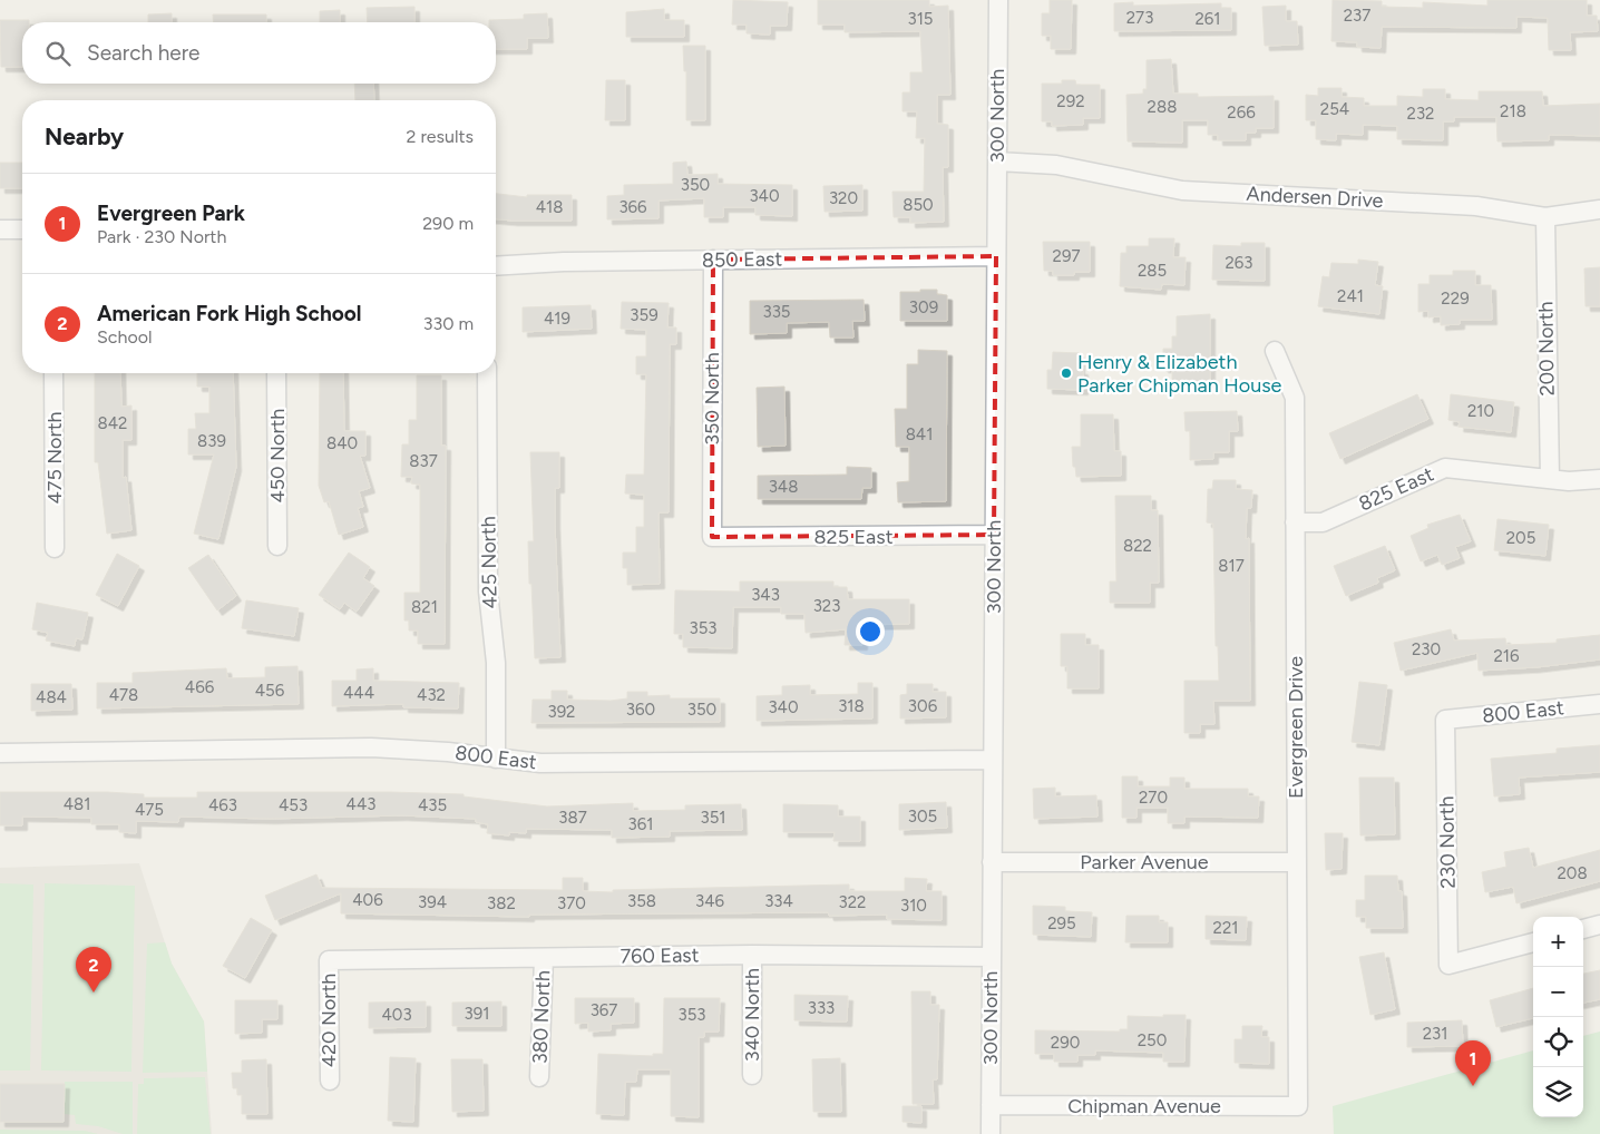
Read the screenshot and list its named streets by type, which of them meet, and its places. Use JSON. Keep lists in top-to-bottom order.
{
  "streets": {
    "street": [
      "300 North",
      "Andersen Drive",
      "850 East",
      "200 North",
      "350 North",
      "450 North",
      "475 North",
      "825 East",
      "425 North",
      "800 East",
      "Evergreen Drive",
      "230 North",
      "Parker Avenue",
      "760 East",
      "340 North",
      "380 North",
      "420 North",
      "Chipman Avenue"
    ]
  },
  "crossings": [
    ["300 North", "Andersen Drive"],
    ["300 North", "850 East"],
    ["300 North", "825 East"],
    ["300 North", "800 East"],
    ["300 North", "Parker Avenue"],
    ["300 North", "760 East"],
    ["300 North", "Chipman Avenue"],
    ["Andersen Drive", "200 North"],
    ["850 East", "350 North"],
    ["200 North", "825 East"],
    ["350 North", "825 East"],
    ["825 East", "Evergreen Drive"],
    ["425 North", "800 East"],
    ["800 East", "230 North"],
    ["Evergreen Drive", "Parker Avenue"],
    ["Evergreen Drive", "Chipman Avenue"],
    ["760 East", "340 North"],
    ["760 East", "380 North"],
    ["760 East", "420 North"]
  ],
  "places": ["Henry & Elizabeth Parker Chipman House"],
  "house_numbers": [
    "237",
    "273",
    "315",
    "261",
    "292",
    "288",
    "254",
    "218",
    "266",
    "232",
    "350",
    "340",
    "320",
    "850",
    "418",
    "366",
    "297",
    "263",
    "285",
    "241",
    "229",
    "309",
    "335",
    "359",
    "419",
    "210",
    "842",
    "841",
    "839",
    "840",
    "837",
    "348",
    "205",
    "822",
    "817",
    "343",
    "323",
    "821",
    "353",
    "230",
    "216",
    "466",
    "456",
    "444",
    "478",
    "432",
    "484",
    "318",
    "306",
    "340",
    "360",
    "350",
    "392",
    "270",
    "481",
    "443",
    "463",
    "453",
    "435",
    "475",
    "305",
    "387",
    "351",
    "361",
    "208",
    "406",
    "358",
    "346",
    "334",
    "394",
    "322",
    "382",
    "370",
    "310",
    "295",
    "221",
    "333",
    "367",
    "391",
    "403",
    "353",
    "231",
    "250",
    "290"
  ],
  "page": {
    "search": "Search here",
    "heading": ["Nearby", "2 results"],
    "list": [
      {
        "mark": "1",
        "name": "Evergreen Park",
        "note": "Park · 230 North",
        "value": "290 m"
      },
      {
        "mark": "2",
        "name": "American Fork High School",
        "note": "School",
        "value": "330 m"
      }
    ],
    "map_buttons": ["+", "−"],
    "pins": ["2", "1"]
  }
}
